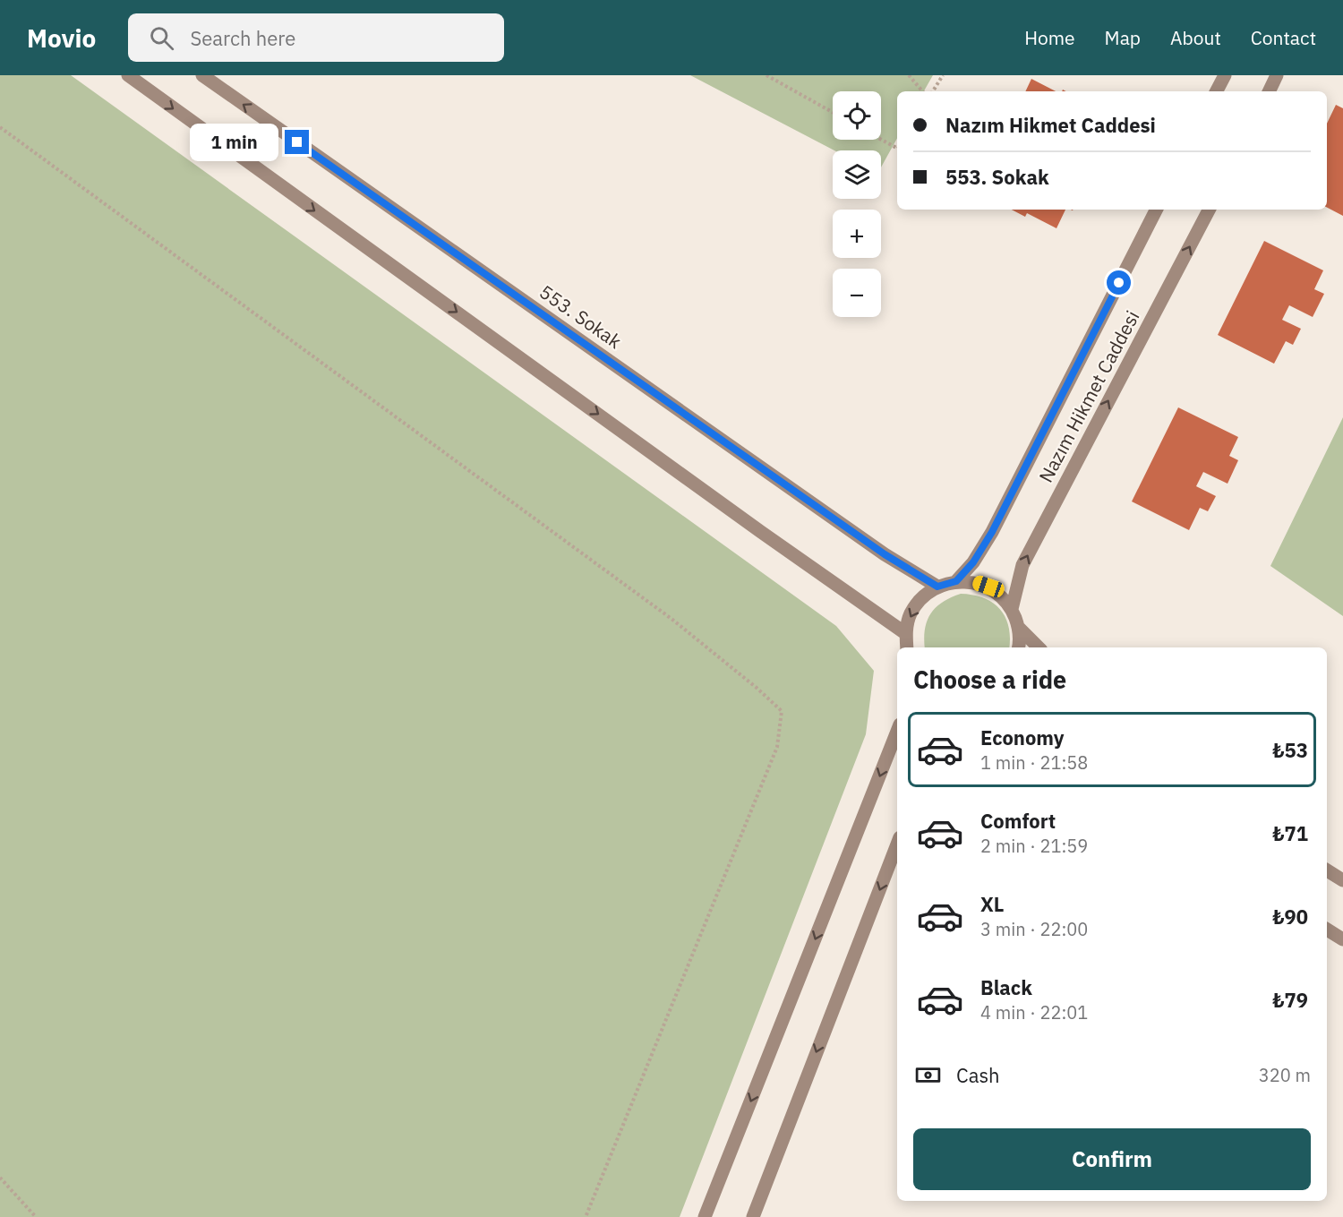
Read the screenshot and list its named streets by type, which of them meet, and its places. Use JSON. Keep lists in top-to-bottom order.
{
  "streets": {
    "main road": ["553. Sokak", "Nazım Hikmet Caddesi"]
  },
  "page": {
    "header": "Movio",
    "search": "Search here",
    "nav": [
      "Home",
      "Map",
      "About",
      "Contact"
    ],
    "map_buttons": ["+", "−"],
    "banner": ["Nazım Hikmet Caddesi", "553. Sokak"],
    "bubble": "1 min",
    "heading": "Choose a ride",
    "list": [
      {
        "name": "Economy",
        "note": "1 min · 21:58",
        "value": "₺53"
      },
      {
        "name": "Comfort",
        "note": "2 min · 21:59",
        "value": "₺71"
      },
      {
        "name": "XL",
        "note": "3 min · 22:00",
        "value": "₺90"
      },
      {
        "name": "Black",
        "note": "4 min · 22:01",
        "value": "₺79"
      }
    ],
    "pay": ["Cash", "320 m"],
    "buttons": "Confirm"
  }
}
